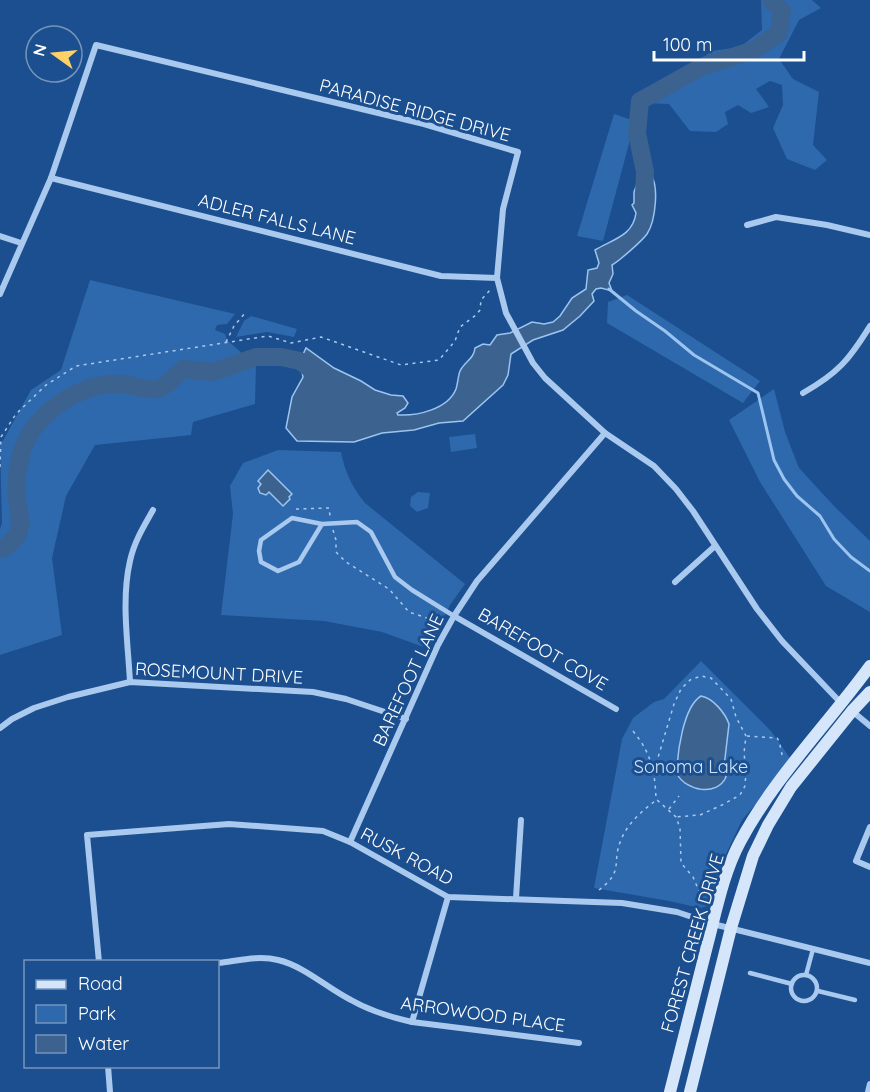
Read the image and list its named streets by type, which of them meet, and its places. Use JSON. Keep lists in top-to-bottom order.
{
  "streets": {
    "street": [
      "PARADISE RIDGE DRIVE",
      "ADLER FALLS LANE",
      "BAREFOOT COVE",
      "ROSEMOUNT DRIVE",
      "BAREFOOT LANE",
      "RUSK ROAD",
      "FOREST CREEK DRIVE",
      "ARROWOOD PLACE"
    ]
  },
  "crossings": [
    ["PARADISE RIDGE DRIVE", "ADLER FALLS LANE"],
    ["PARADISE RIDGE DRIVE", "BAREFOOT LANE"],
    ["PARADISE RIDGE DRIVE", "FOREST CREEK DRIVE"],
    ["BAREFOOT COVE", "BAREFOOT LANE"],
    ["ROSEMOUNT DRIVE", "BAREFOOT LANE"],
    ["BAREFOOT LANE", "RUSK ROAD"],
    ["RUSK ROAD", "FOREST CREEK DRIVE"]
  ],
  "parks": ["Sonoma Lake"],
  "legend": ["Road", "Park", "Water"],
  "scale_bar": "100 m",
  "north": "left"
}
